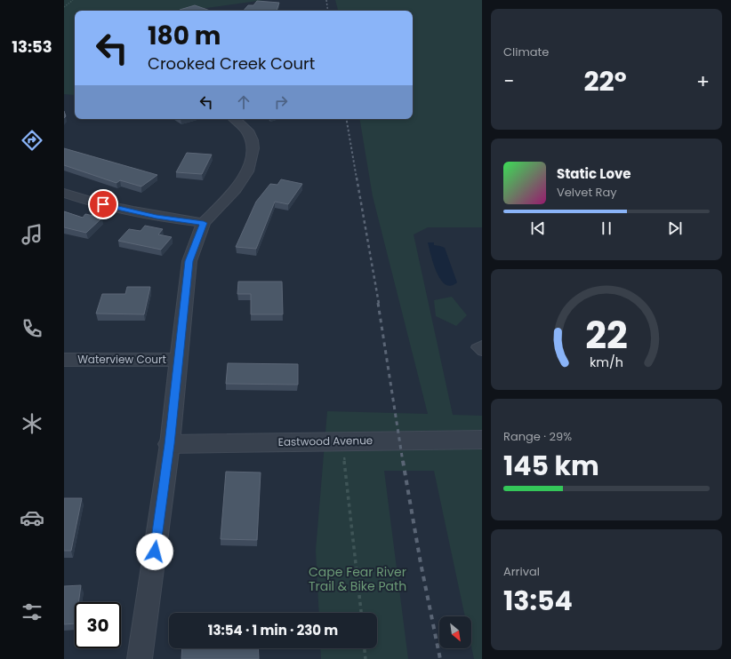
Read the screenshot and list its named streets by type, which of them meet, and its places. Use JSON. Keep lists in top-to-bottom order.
{
  "streets": {
    "street": ["Waterview Court", "Eastwood Avenue"]
  },
  "parks": ["Cape Fear River Trail & Bike Path"],
  "north": "bottom right",
  "page": {
    "tabs": "13:53",
    "tile": [
      "Climate",
      ["Range · 29%", "145 km"],
      ["Arrival", "13:54"]
    ],
    "turn": ["180 m", "Crooked Creek Court"],
    "heat": ["−", "22°", "+"],
    "song": ["Static Love", "Velvet Ray"],
    "limit": "30",
    "trip": "13:54 · 1 min · 230 m",
    "gauge": ["22", "km/h"]
  }
}
